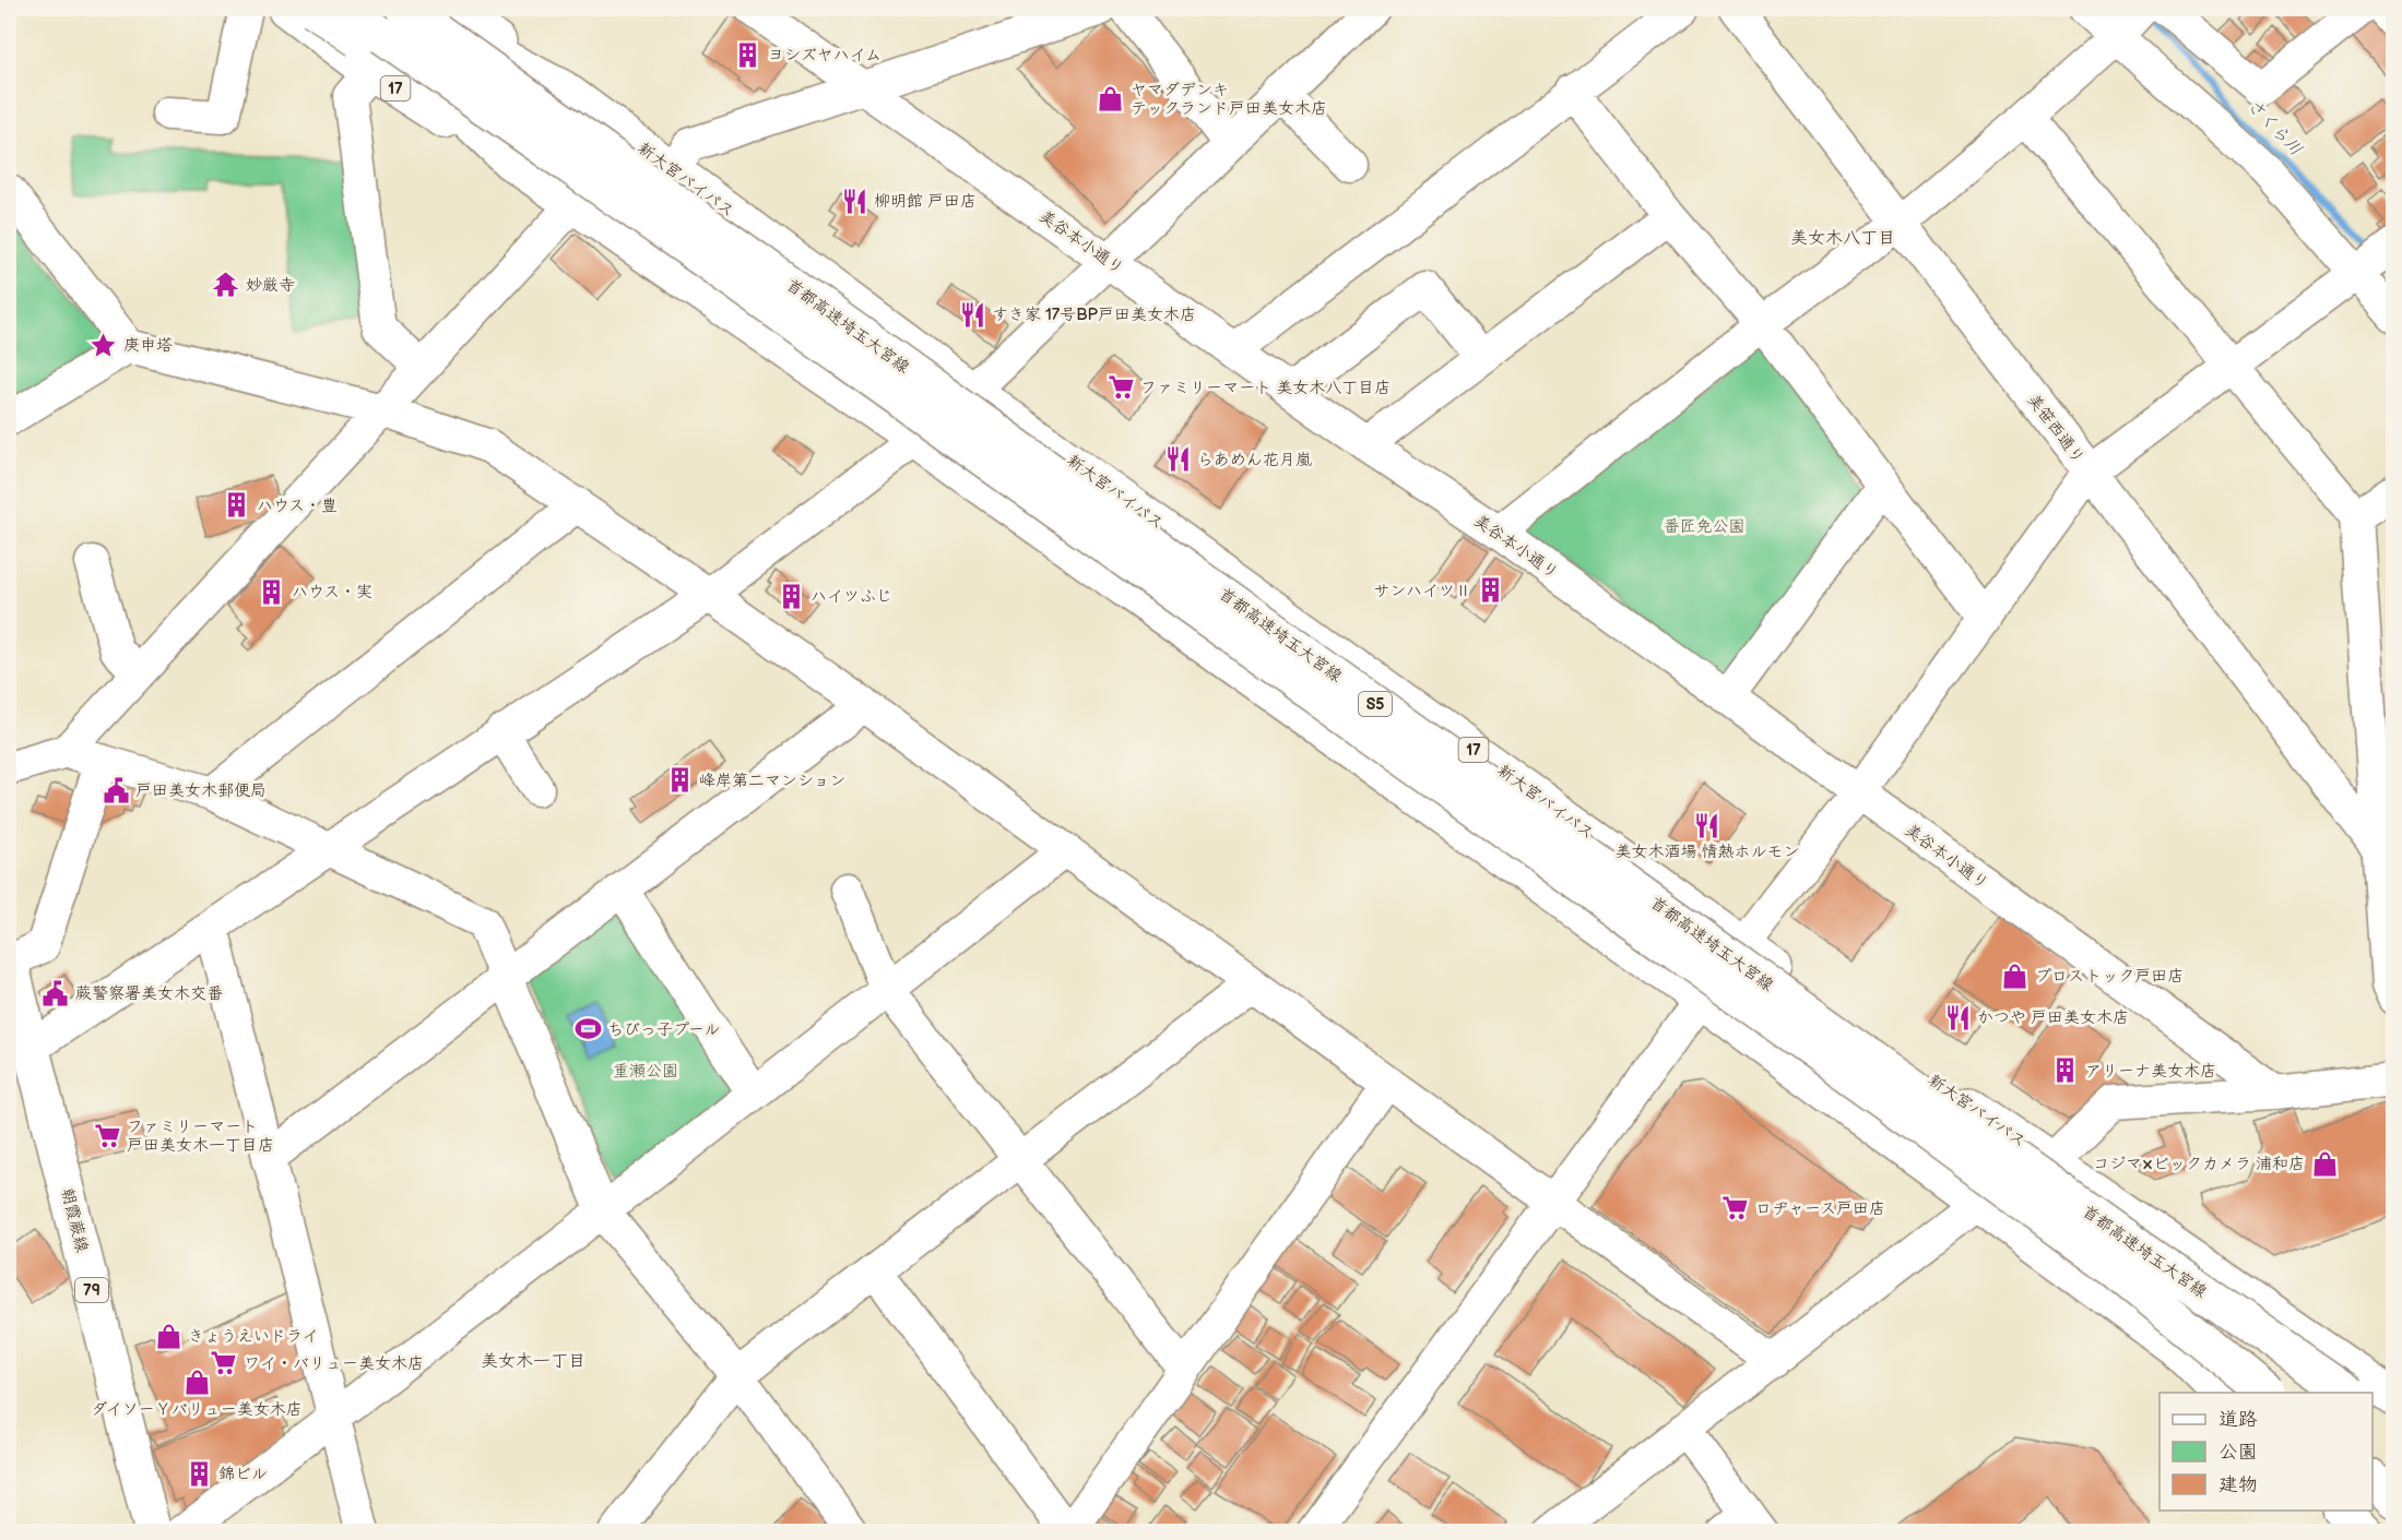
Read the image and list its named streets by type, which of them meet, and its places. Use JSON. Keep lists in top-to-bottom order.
{
  "streets": {
    "main road": [
      "17",
      "新大宮バイパス",
      "首都高速埼玉大宮線",
      "S5",
      "朝霞蕨線",
      "79"
    ],
    "street": ["美谷本小通り", "美笹西通り"]
  },
  "crossings": [
    ["17", "新大宮バイパス"],
    ["新大宮バイパス", "首都高速埼玉大宮線"]
  ],
  "districts": ["美女木八丁目", "美女木一丁目"],
  "water": ["さくら川"],
  "parks": ["番匠免公園", "重瀬公園"],
  "places": {
    "building": [
      "ヨシズヤハイム",
      "ハウス・豊",
      "サンハイツⅡ",
      "ハウス・実",
      "ハイツふじ",
      "峰岸第二マンション",
      "アリーナ美女木店",
      "錦ビル"
    ],
    "shop": [
      "ヤマダデンキ テックランド戸田美女木店",
      "プロストック戸田店",
      "コジマ×ビックカメラ 浦和店",
      "きょうえいドライ",
      "ダイソーＹバリュー美女木店"
    ],
    "restaurant": [
      "柳明館 戸田店",
      "すき家 17号BP戸田美女木店",
      "らあめん花月嵐",
      "美女木酒場 情熱ホルモン",
      "かつや 戸田美女木店"
    ],
    "temple": ["妙厳寺"],
    "place": ["庚申塔"],
    "supermarket": [
      "ファミリーマート 美女木八丁目店",
      "ファミリーマート 戸田美女木一丁目店",
      "ロヂャース戸田店",
      "ワイ・バリュー美女木店"
    ],
    "public building": ["戸田美女木郵便局", "蕨警察署美女木交番"],
    "sports": ["ちびっ子プール"]
  },
  "legend": ["道路", "公園", "建物"]
}
